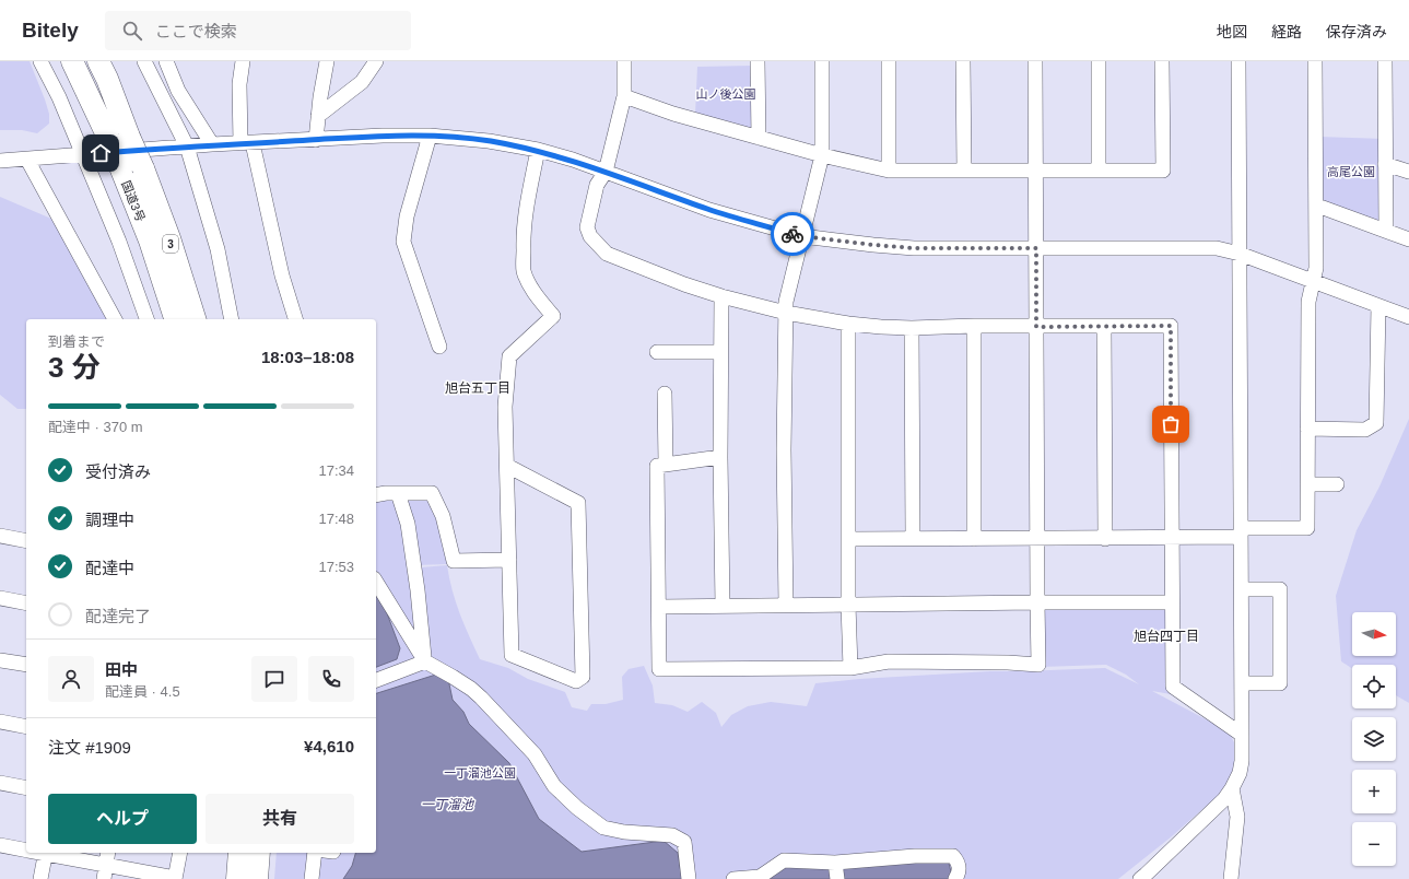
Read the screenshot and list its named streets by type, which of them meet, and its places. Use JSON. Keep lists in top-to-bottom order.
{
  "streets": {
    "highway": ["国道3号", "3"]
  },
  "districts": ["旭台五丁目", "旭台四丁目"],
  "water": ["一丁溜池"],
  "parks": ["山ノ後公園", "高尾公園", "一丁溜池公園"],
  "north": "right",
  "page": {
    "header": "Bitely",
    "search": "ここで検索",
    "nav": ["地図", "経路", "保存済み"],
    "heading": ["3 分", "到着まで", "18:03–18:08"],
    "panel": [
      "田中",
      "配達員 · 4.5",
      "注文 #1909",
      "¥4,610"
    ],
    "bar": "配達中 · 370 m",
    "list": [
      ["受付済み", "17:34"],
      ["調理中", "17:48"],
      ["配達中", "17:53"],
      "配達完了"
    ],
    "map_buttons": ["+", "−"],
    "buttons": ["ヘルプ", "共有"]
  }
}
